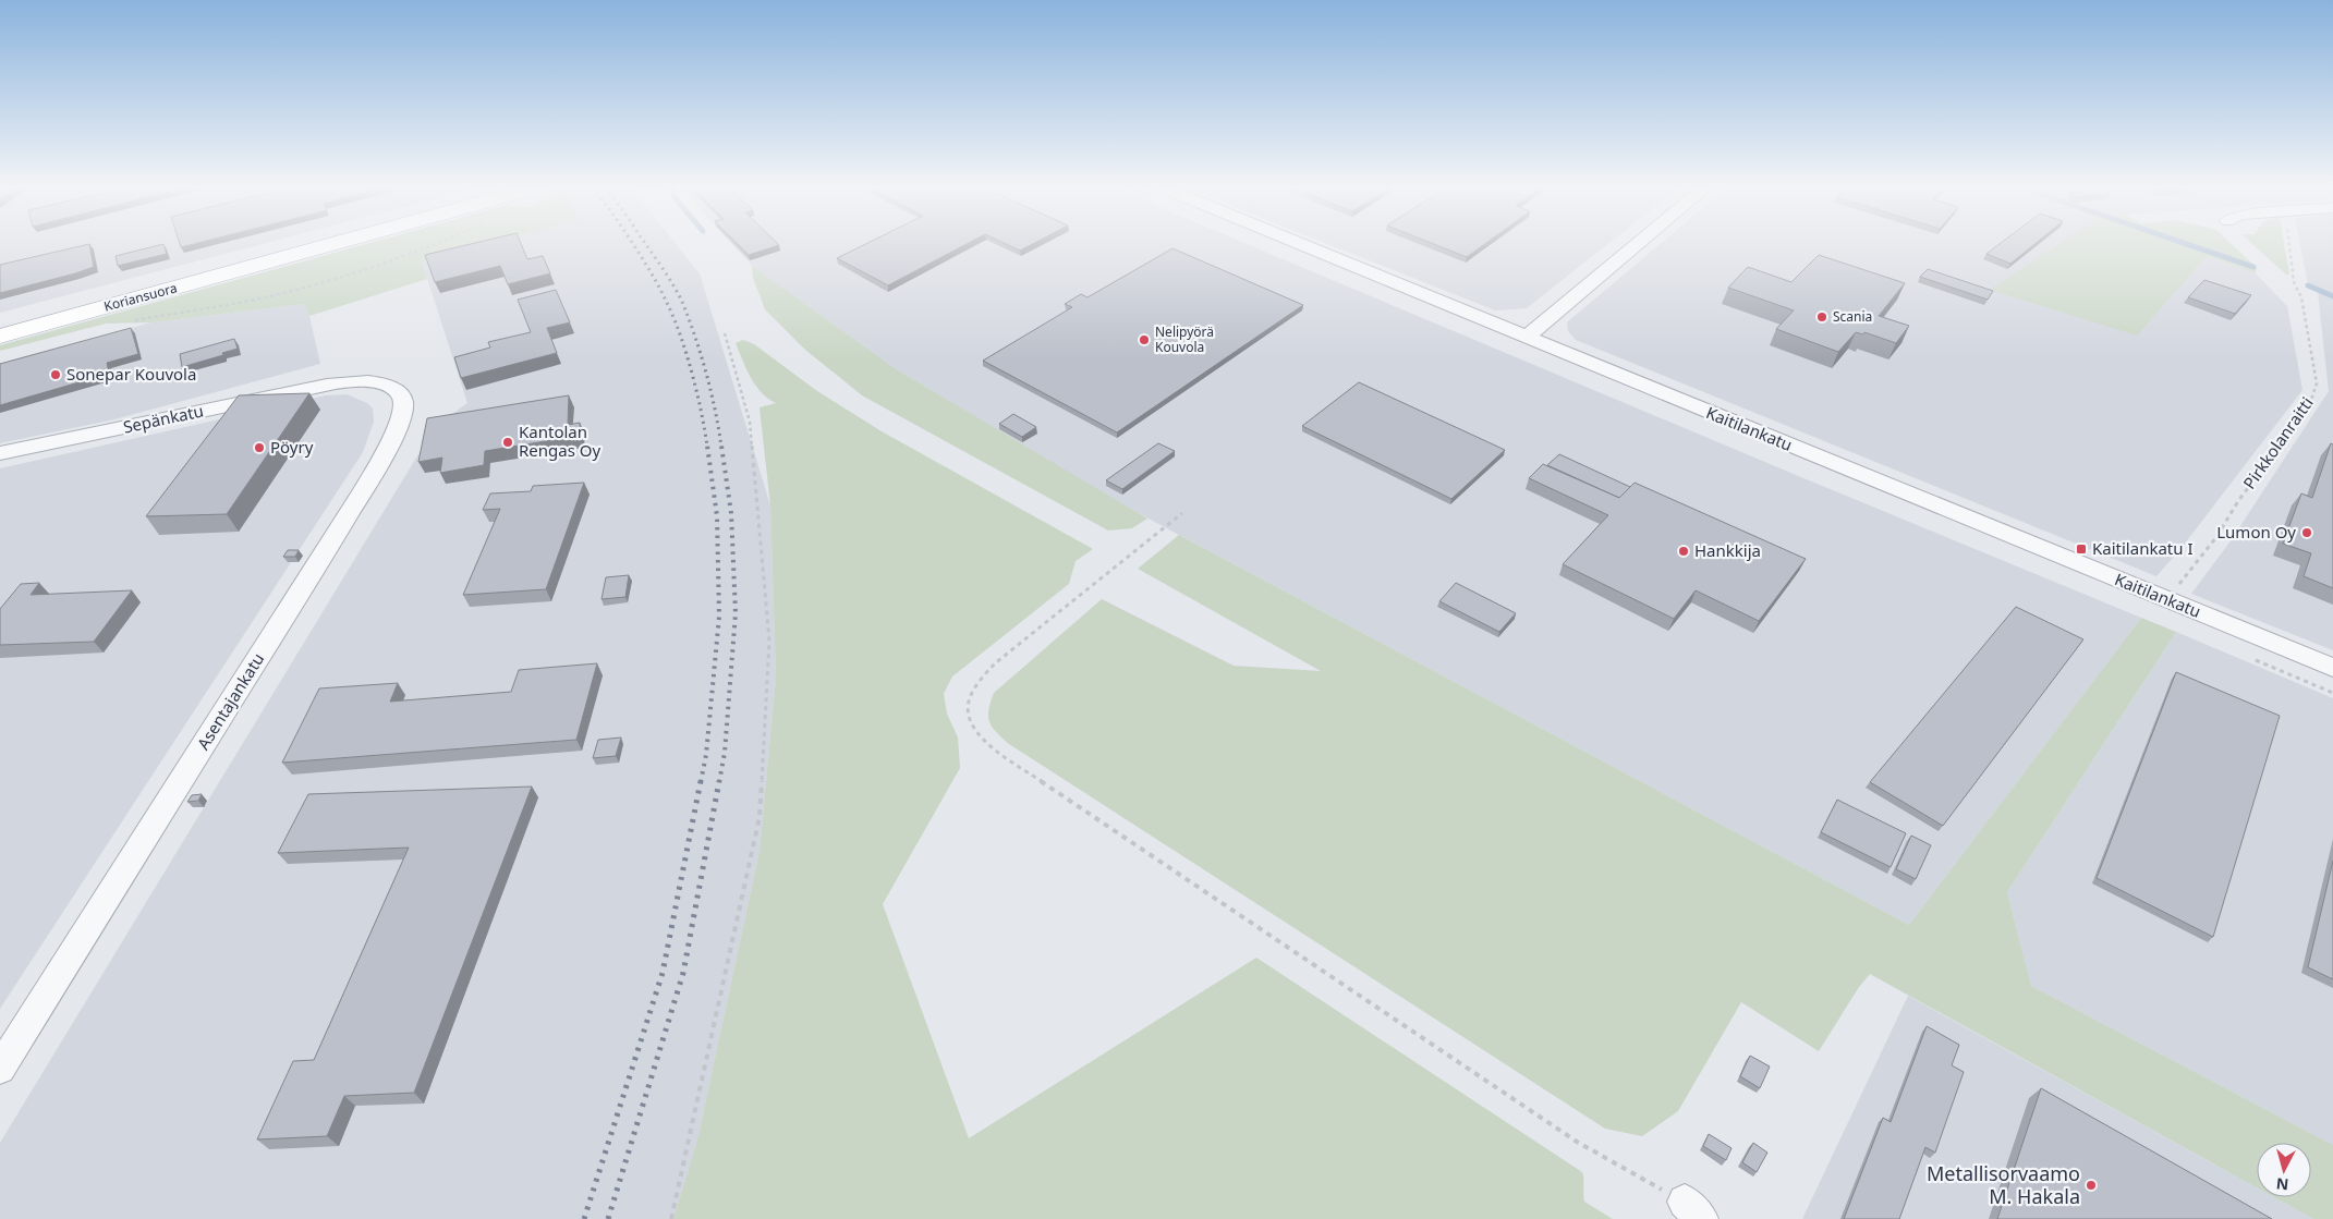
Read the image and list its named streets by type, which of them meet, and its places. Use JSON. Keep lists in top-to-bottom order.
{
  "streets": {
    "main road": ["Koriansuora"],
    "street": ["Sepänkatu", "Kaitilankatu", "Asentajankatu"],
    "path": ["Pirkkolanraitti"]
  },
  "crossings": [
    ["Sepänkatu", "Asentajankatu"]
  ],
  "places": {
    "other": [
      "Scania",
      "Nelipyörä Kouvola",
      "Sonepar Kouvola",
      "Kantolan Rengas Oy",
      "Pöyry",
      "Lumon Oy",
      "Hankkija",
      "Metallisorvaamo M. Hakala"
    ],
    "transit": ["Kaitilankatu I"]
  },
  "north": "bottom"
}
